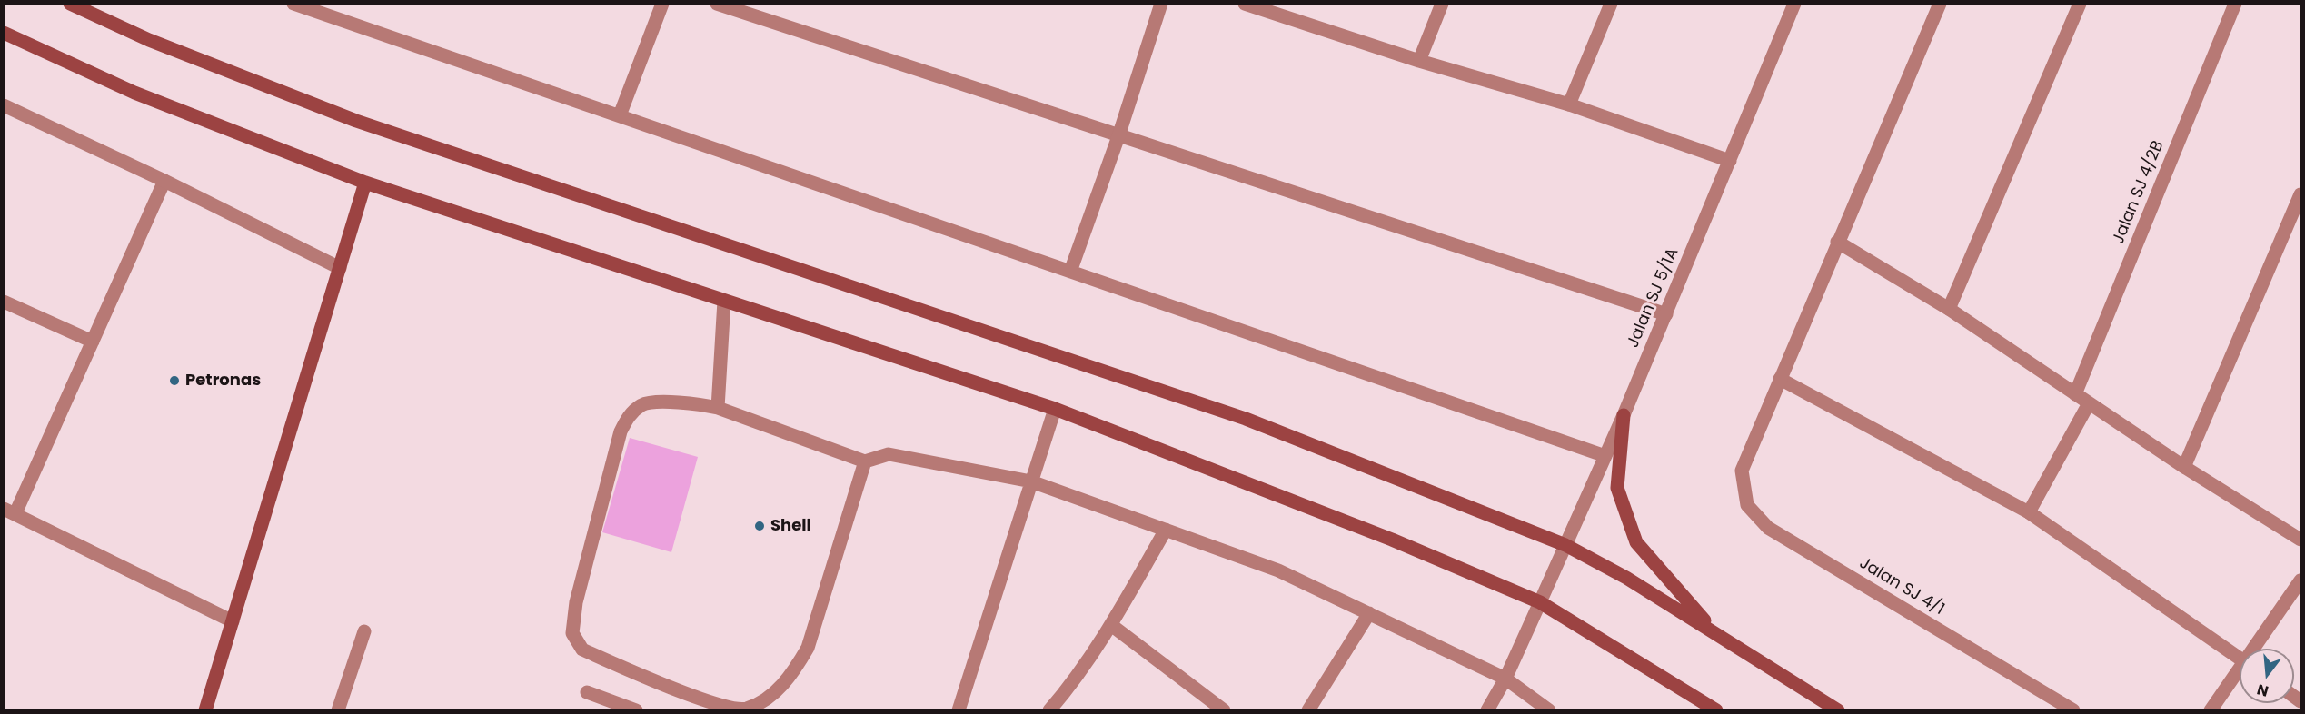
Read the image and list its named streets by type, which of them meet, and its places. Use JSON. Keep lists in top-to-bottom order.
{
  "streets": {
    "street": ["Jalan SJ 4/2B", "Jalan SJ 5/1A", "Jalan SJ 4/1"]
  },
  "places": ["Petronas", "Shell"],
  "north": "bottom"
}
